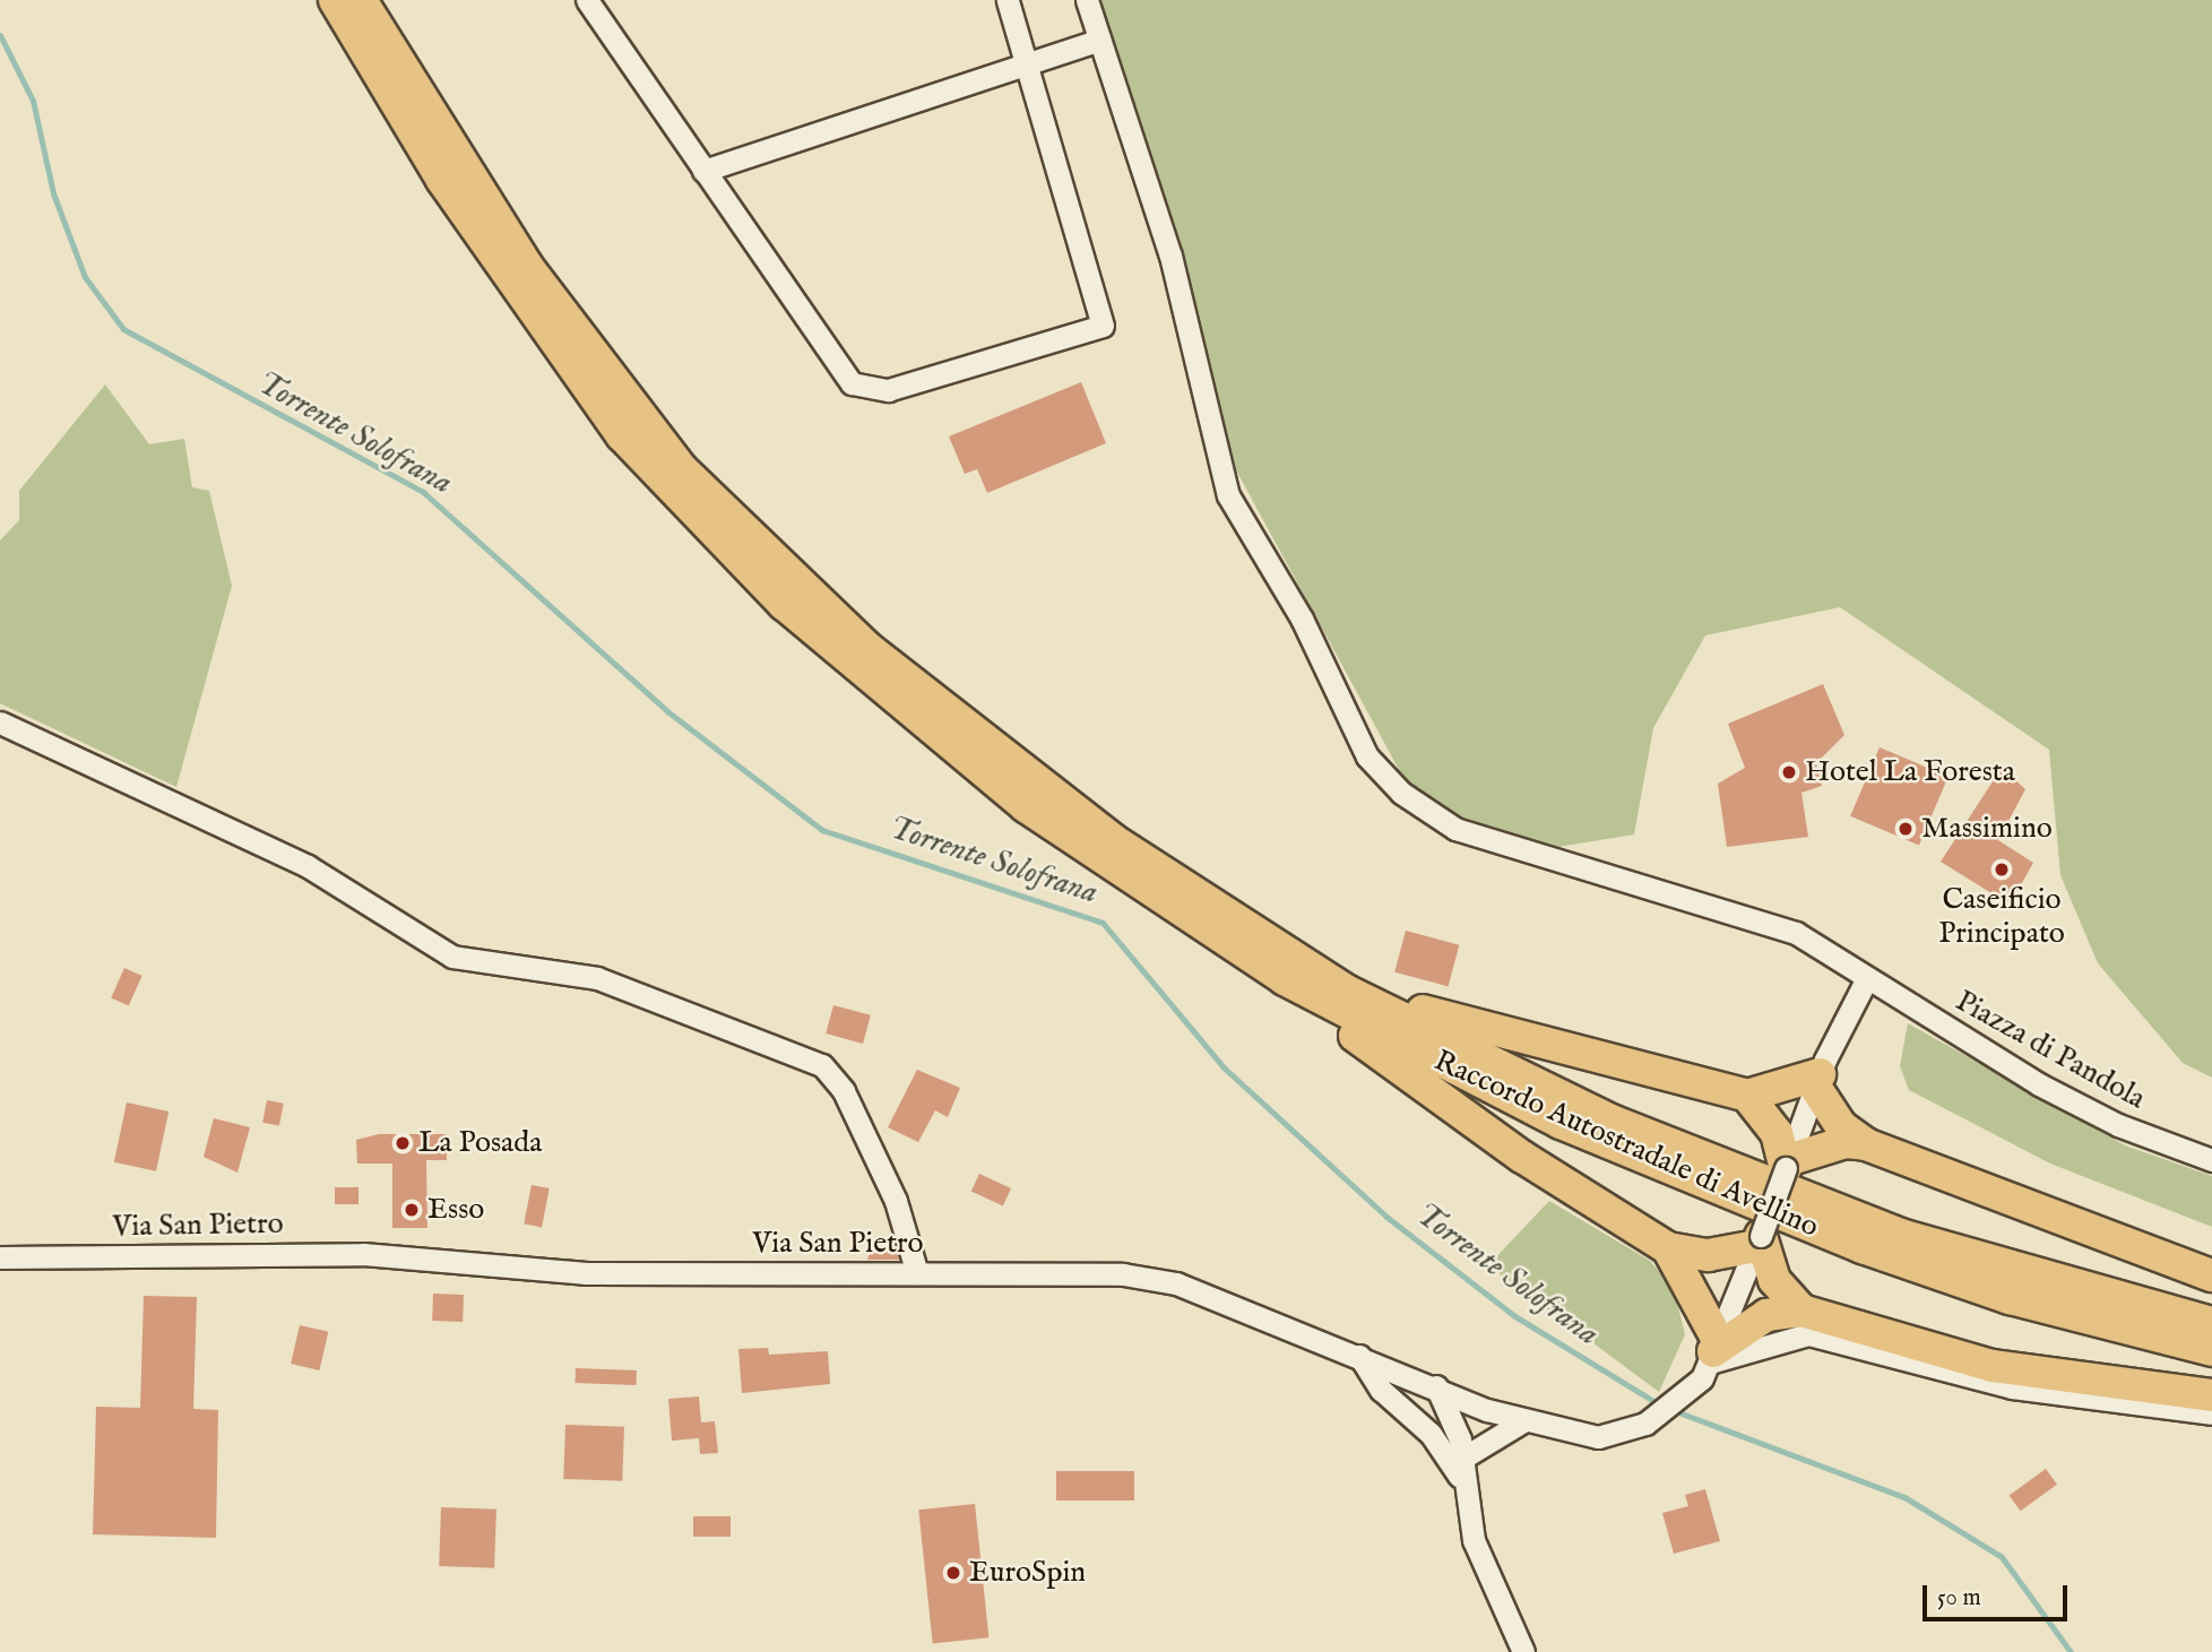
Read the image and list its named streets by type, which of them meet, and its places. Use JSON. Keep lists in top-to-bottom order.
{
  "streets": {
    "highway": ["Raccordo Autostradale di Avellino"],
    "street": ["Piazza di Pandola", "Via San Pietro"]
  },
  "water": ["Torrente Solofrana"],
  "places": [
    "Hotel La Foresta",
    "Massimino",
    "Caseificio Principato",
    "La Posada",
    "Esso",
    "EuroSpin"
  ],
  "scale_bar": "50 m"
}
